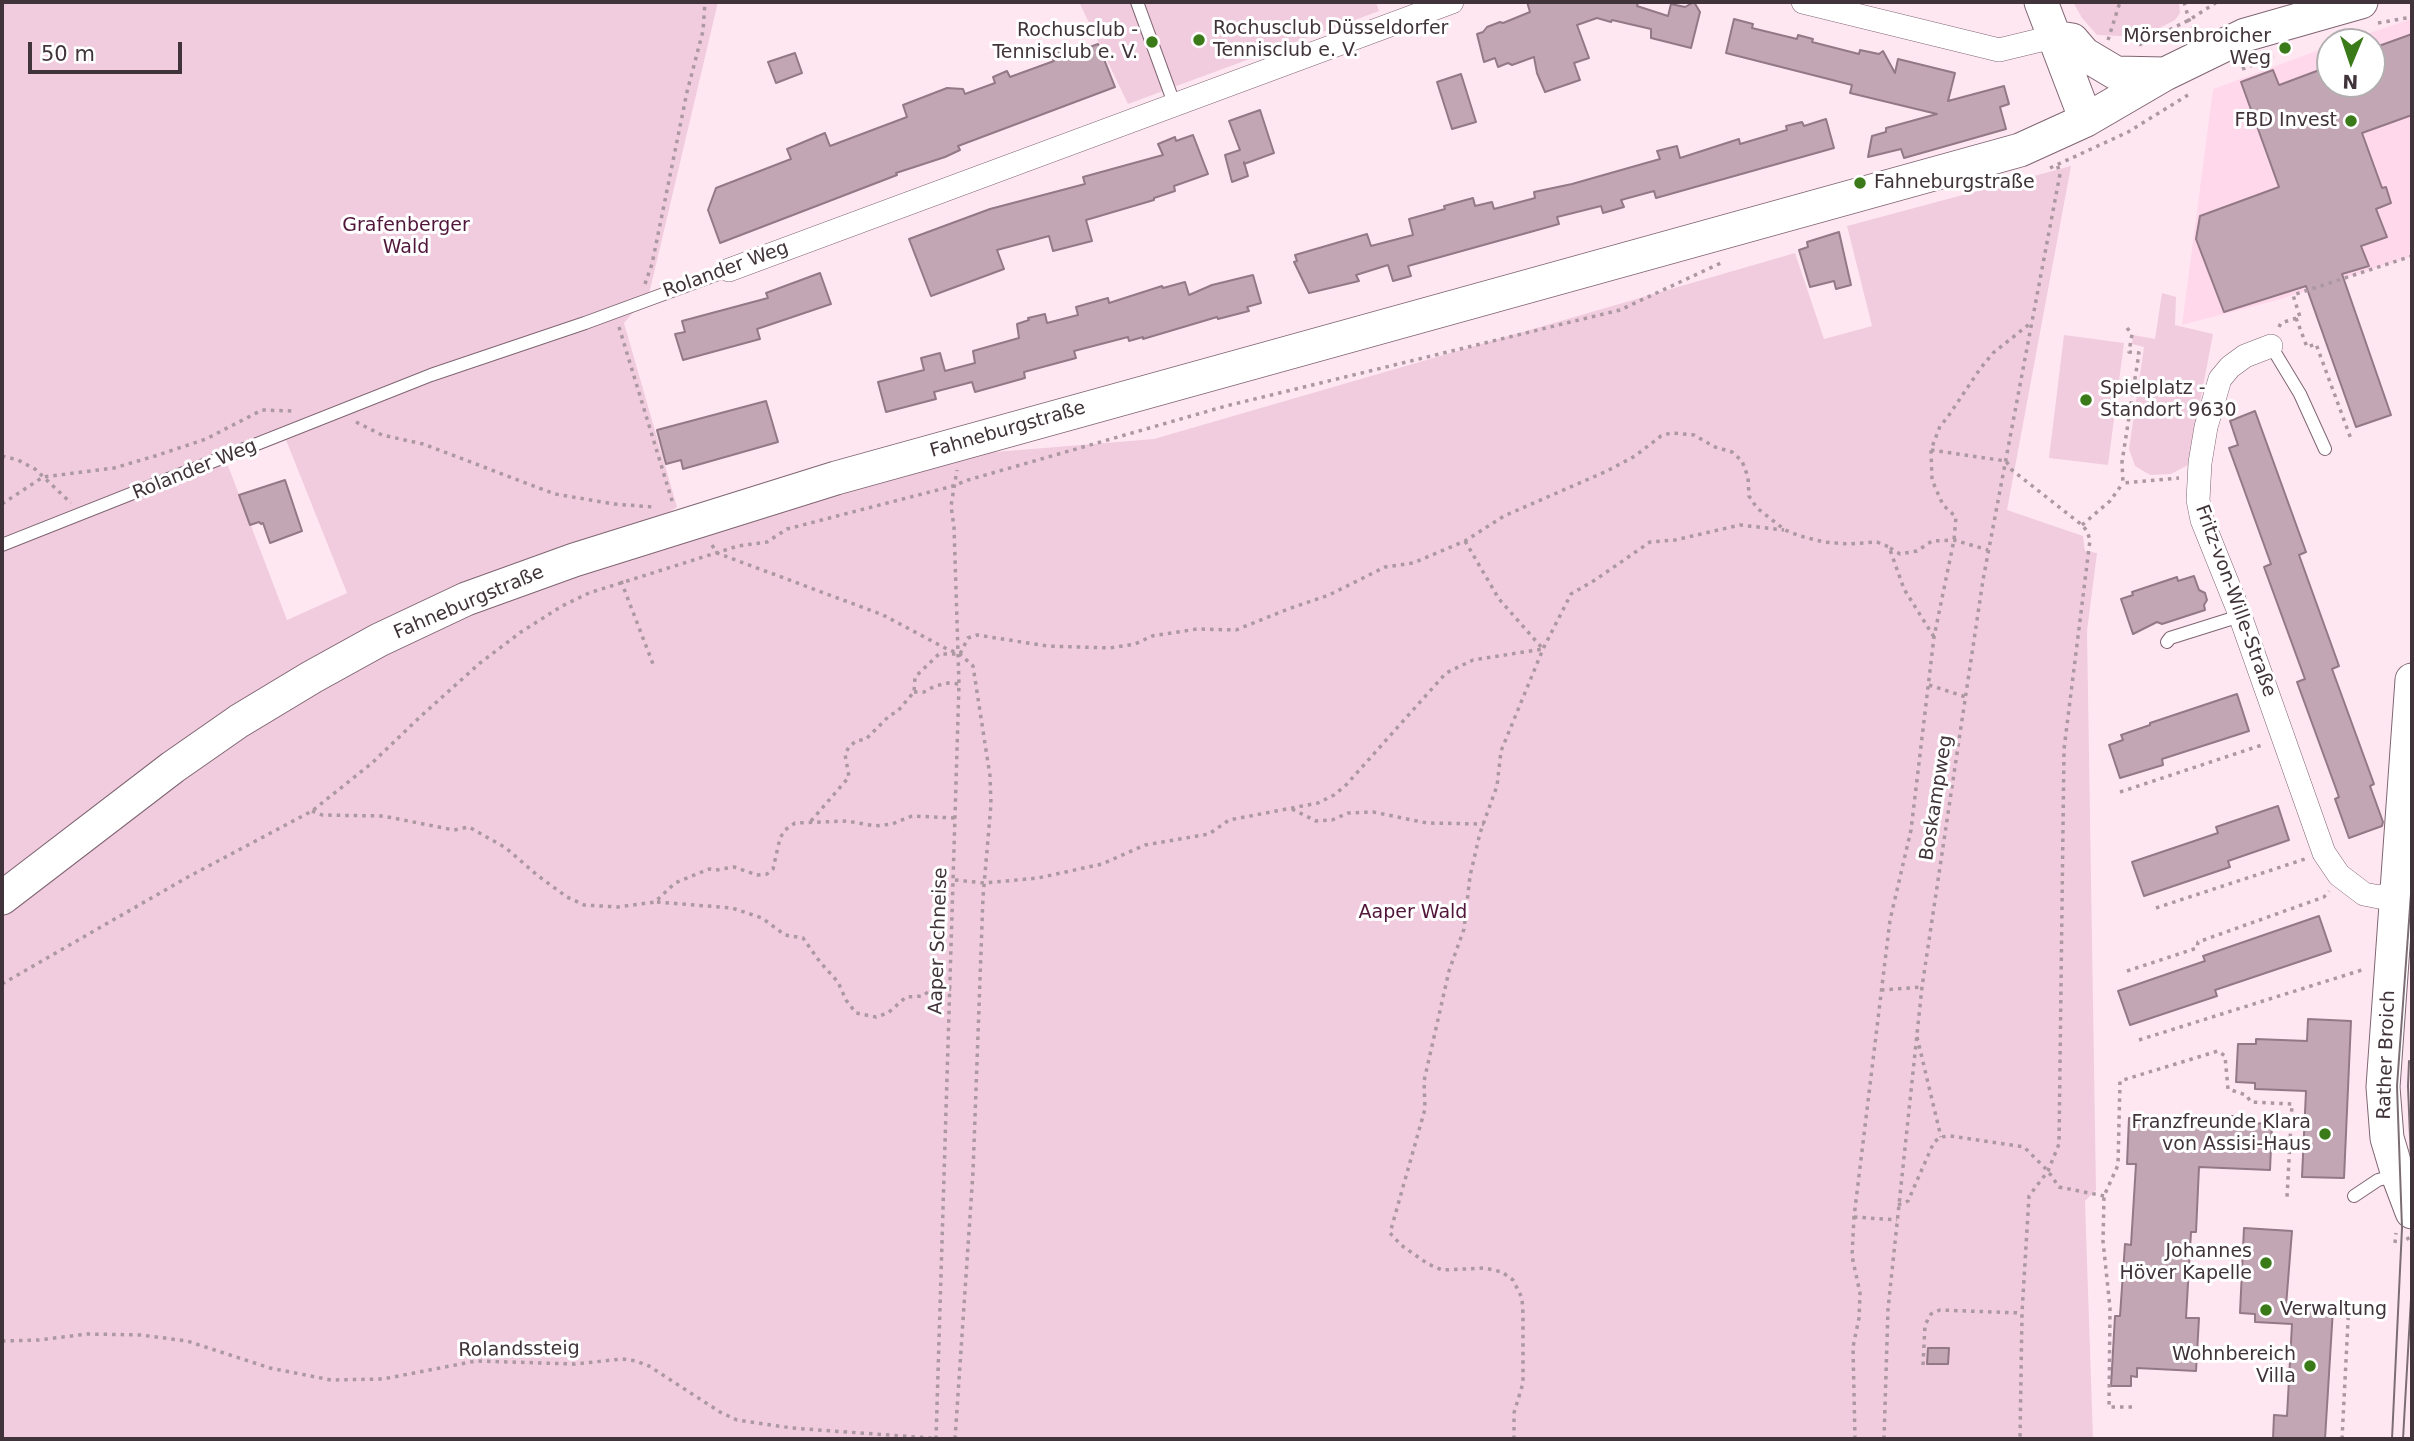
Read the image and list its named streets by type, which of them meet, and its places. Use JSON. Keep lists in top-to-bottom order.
{
  "streets": {
    "street": [
      "Rolander Weg",
      "Fahneburgstraße",
      "Fritz-von-Wille-Straße",
      "Rather Broich"
    ],
    "path": ["Boskampweg", "Aaper Schneise", "Rolandssteig"]
  },
  "crossings": [
    ["Fahneburgstraße", "Aaper Schneise"],
    ["Fritz-von-Wille-Straße", "Rather Broich"],
    ["Aaper Schneise", "Rolandssteig"]
  ],
  "parks": ["Grafenberger Wald", "Aaper Wald"],
  "places": [
    "Rochusclub Düsseldorfer Tennisclub e. V.",
    "Rochusclub - Tennisclub e. V.",
    "Mörsenbroicher Weg",
    "FBD Invest",
    "Fahneburgstraße",
    "Spielplatz - Standort 9630",
    "Franzfreunde Klara von Assisi-Haus",
    "Johannes Höver Kapelle",
    "Verwaltung",
    "Wohnbereich Villa"
  ],
  "scale_bar": "50 m",
  "north": "bottom"
}
